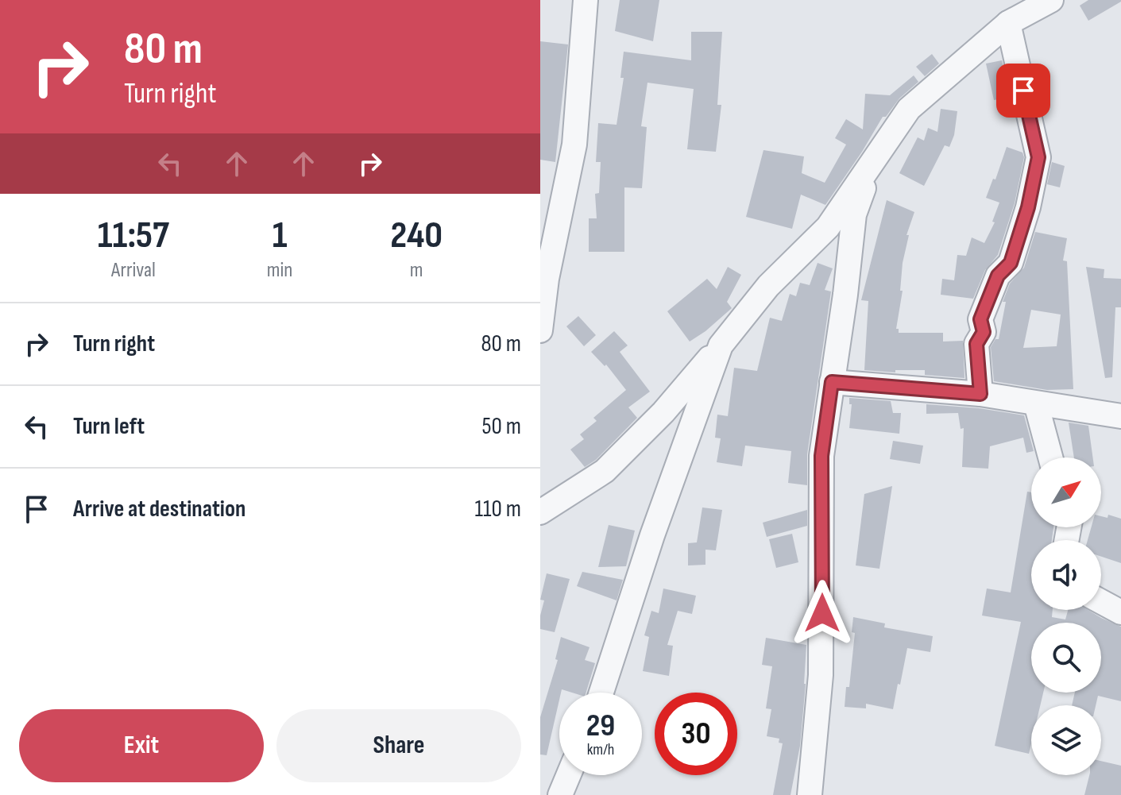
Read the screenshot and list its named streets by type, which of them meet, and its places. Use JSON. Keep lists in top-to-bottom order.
{
  "north": "top right",
  "page": {
    "turn": ["80 m", "Turn right"],
    "eta": [
      "11:57",
      "Arrival",
      "1",
      "min",
      "240",
      "m"
    ],
    "list": [
      {
        "name": "Turn right",
        "value": "80 m"
      },
      {
        "name": "Turn left",
        "value": "50 m"
      },
      {
        "name": "Arrive at destination",
        "value": "110 m"
      }
    ],
    "speed": "29 km/h",
    "limit": "30",
    "buttons": ["Exit", "Share"]
  }
}
